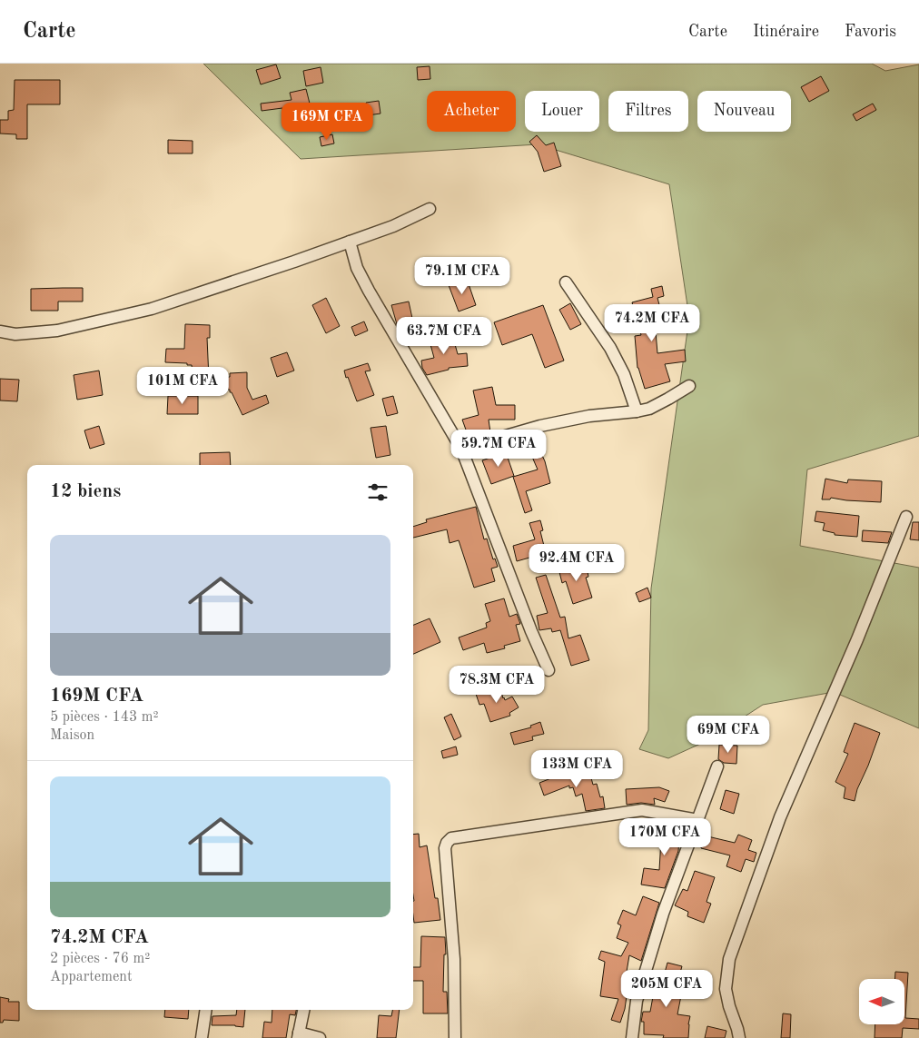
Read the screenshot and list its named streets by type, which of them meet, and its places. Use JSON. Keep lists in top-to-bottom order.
{
  "north": "left",
  "page": {
    "header": "Carte",
    "nav": ["Carte", "Itinéraire", "Favoris"],
    "chip": [
      "Acheter",
      "Louer",
      "Filtres",
      "Nouveau"
    ],
    "price": [
      "169M CFA",
      "79.1M CFA",
      "74.2M CFA",
      "63.7M CFA",
      "101M CFA",
      "59.7M CFA",
      "92.4M CFA",
      "78.3M CFA",
      "69M CFA",
      "133M CFA",
      "170M CFA",
      "205M CFA"
    ],
    "heading": "12 biens",
    "list": [
      {
        "name": "169M CFA",
        "note": "5 pièces · 143 m² · Maison"
      },
      {
        "name": "74.2M CFA",
        "note": "2 pièces · 76 m² · Appartement"
      }
    ]
  }
}
